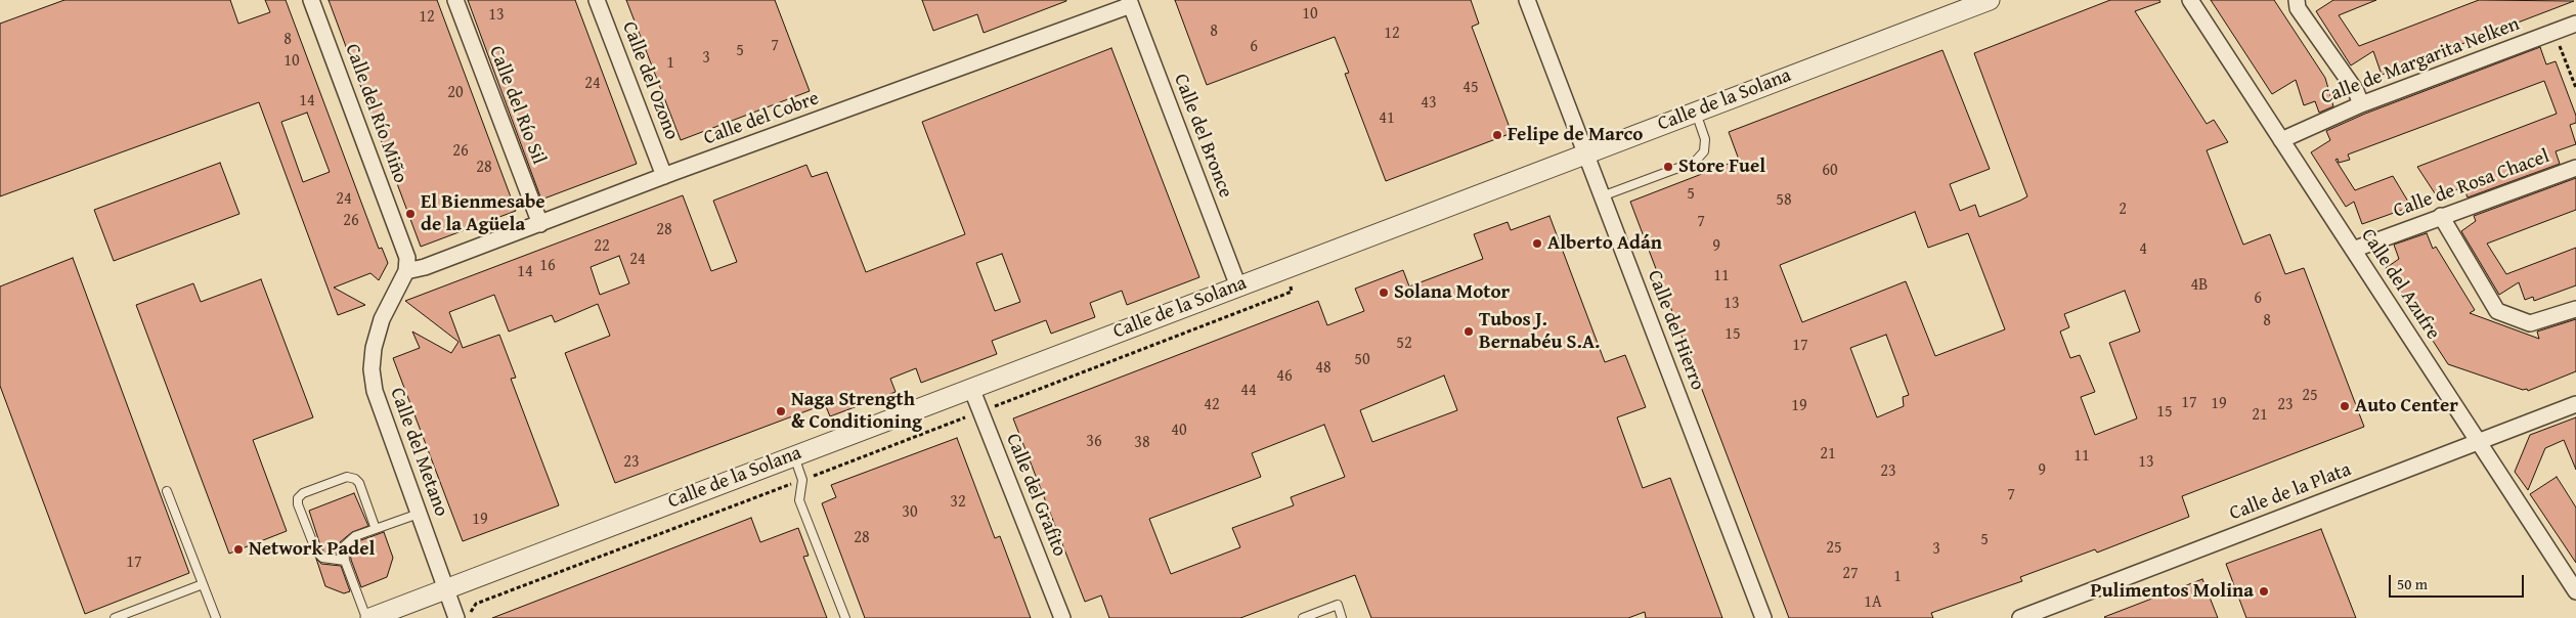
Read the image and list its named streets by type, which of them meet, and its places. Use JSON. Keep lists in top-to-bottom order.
{
  "streets": {
    "street": [
      "Calle de Margarita Nelken",
      "Calle del Ozono",
      "Calle de la Solana",
      "Calle del Río Sil",
      "Calle del Río Miño",
      "Calle del Cobre",
      "Calle del Bronce",
      "Calle de Rosa Chacel",
      "Calle del Azufre",
      "Calle del Hierro",
      "Calle del Metano",
      "Calle de la Plata",
      "Calle del Grafito"
    ]
  },
  "crossings": [
    ["Calle de Margarita Nelken", "Calle del Azufre"],
    ["Calle del Ozono", "Calle del Cobre"],
    ["Calle de la Solana", "Calle del Bronce"],
    ["Calle de la Solana", "Calle del Hierro"],
    ["Calle de la Solana", "Calle del Metano"],
    ["Calle de la Solana", "Calle del Grafito"],
    ["Calle del Río Sil", "Calle del Cobre"],
    ["Calle del Río Miño", "Calle del Cobre"],
    ["Calle del Río Miño", "Calle del Metano"],
    ["Calle del Cobre", "Calle del Bronce"],
    ["Calle del Cobre", "Calle del Metano"],
    ["Calle de Rosa Chacel", "Calle del Azufre"],
    ["Calle del Azufre", "Calle de la Plata"]
  ],
  "places": [
    "Felipe de Marco",
    "Store Fuel",
    "El Bienmesabe de la Agüela",
    "Alberto Adán",
    "Solana Motor",
    "Tubos J. Bernabéu S.A.",
    "Auto Center",
    "Naga Strength & Conditioning",
    "Network Padel",
    "Pulimentos Molina"
  ],
  "house_numbers": [
    "10",
    "13",
    "12",
    "8",
    "12",
    "8",
    "7",
    "6",
    "5",
    "3",
    "10",
    "1",
    "24",
    "45",
    "20",
    "14",
    "43",
    "41",
    "26",
    "28",
    "60",
    "5",
    "24",
    "58",
    "2",
    "26",
    "7",
    "28",
    "22",
    "9",
    "4",
    "24",
    "16",
    "14",
    "11",
    "4B",
    "6",
    "13",
    "8",
    "15",
    "52",
    "17",
    "50",
    "48",
    "46",
    "44",
    "25",
    "17",
    "19",
    "42",
    "23",
    "19",
    "15",
    "21",
    "40",
    "36",
    "38",
    "21",
    "11",
    "23",
    "13",
    "9",
    "23",
    "7",
    "32",
    "30",
    "19",
    "28",
    "5",
    "25",
    "3",
    "17",
    "27",
    "1",
    "1A"
  ],
  "scale_bar": "50 m"
}
